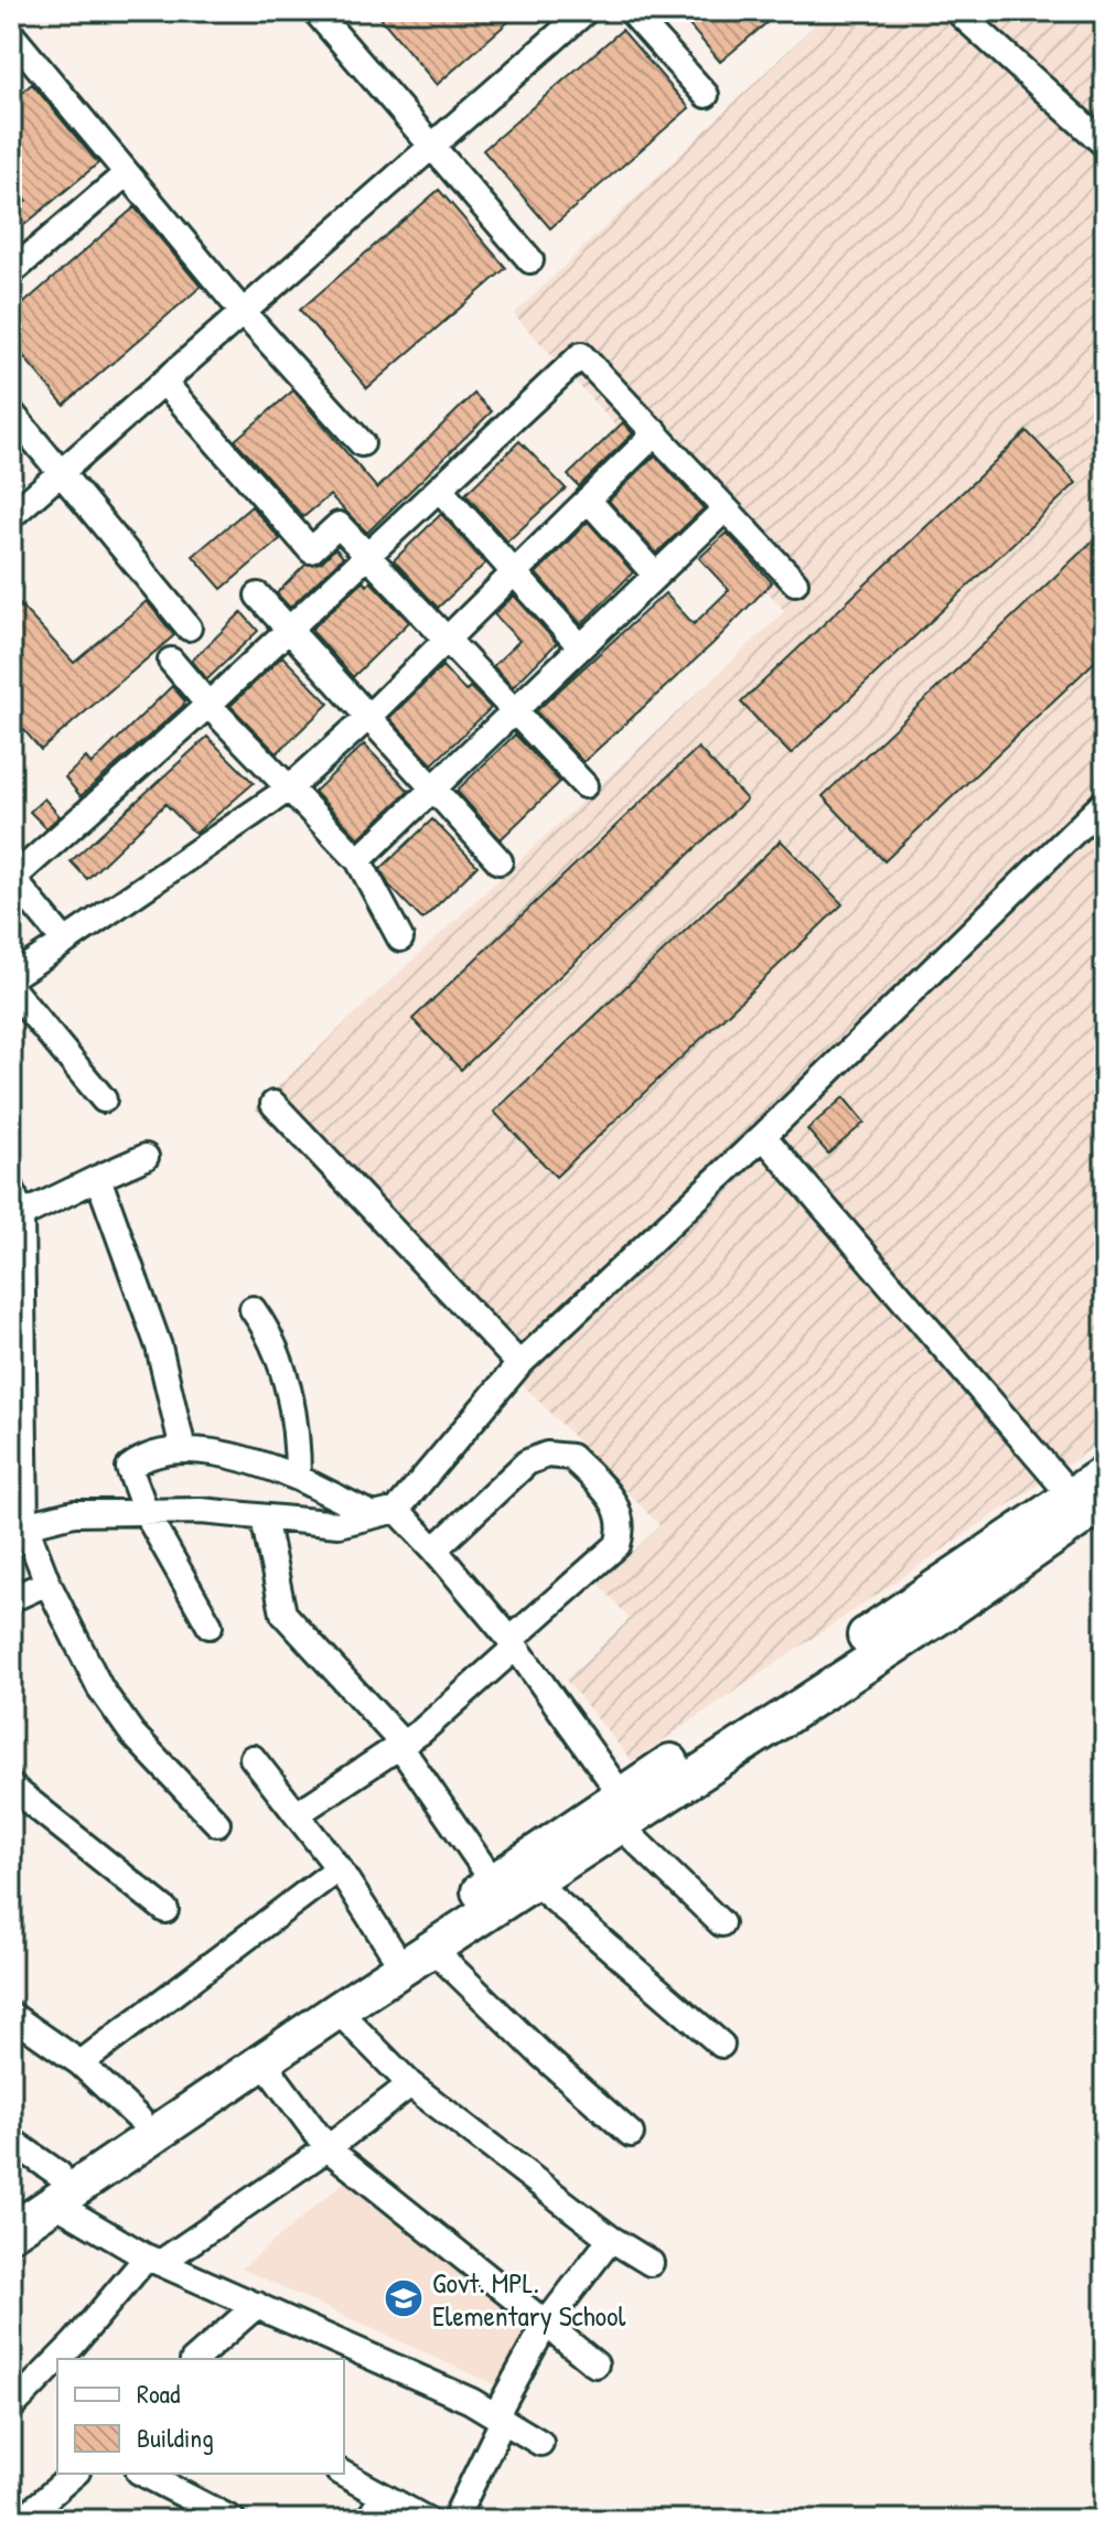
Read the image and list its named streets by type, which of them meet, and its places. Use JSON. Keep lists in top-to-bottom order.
{
  "places": {
    "school or university": ["Govt. MPL. Elementary School"]
  },
  "legend": ["Road", "Building"]
}
